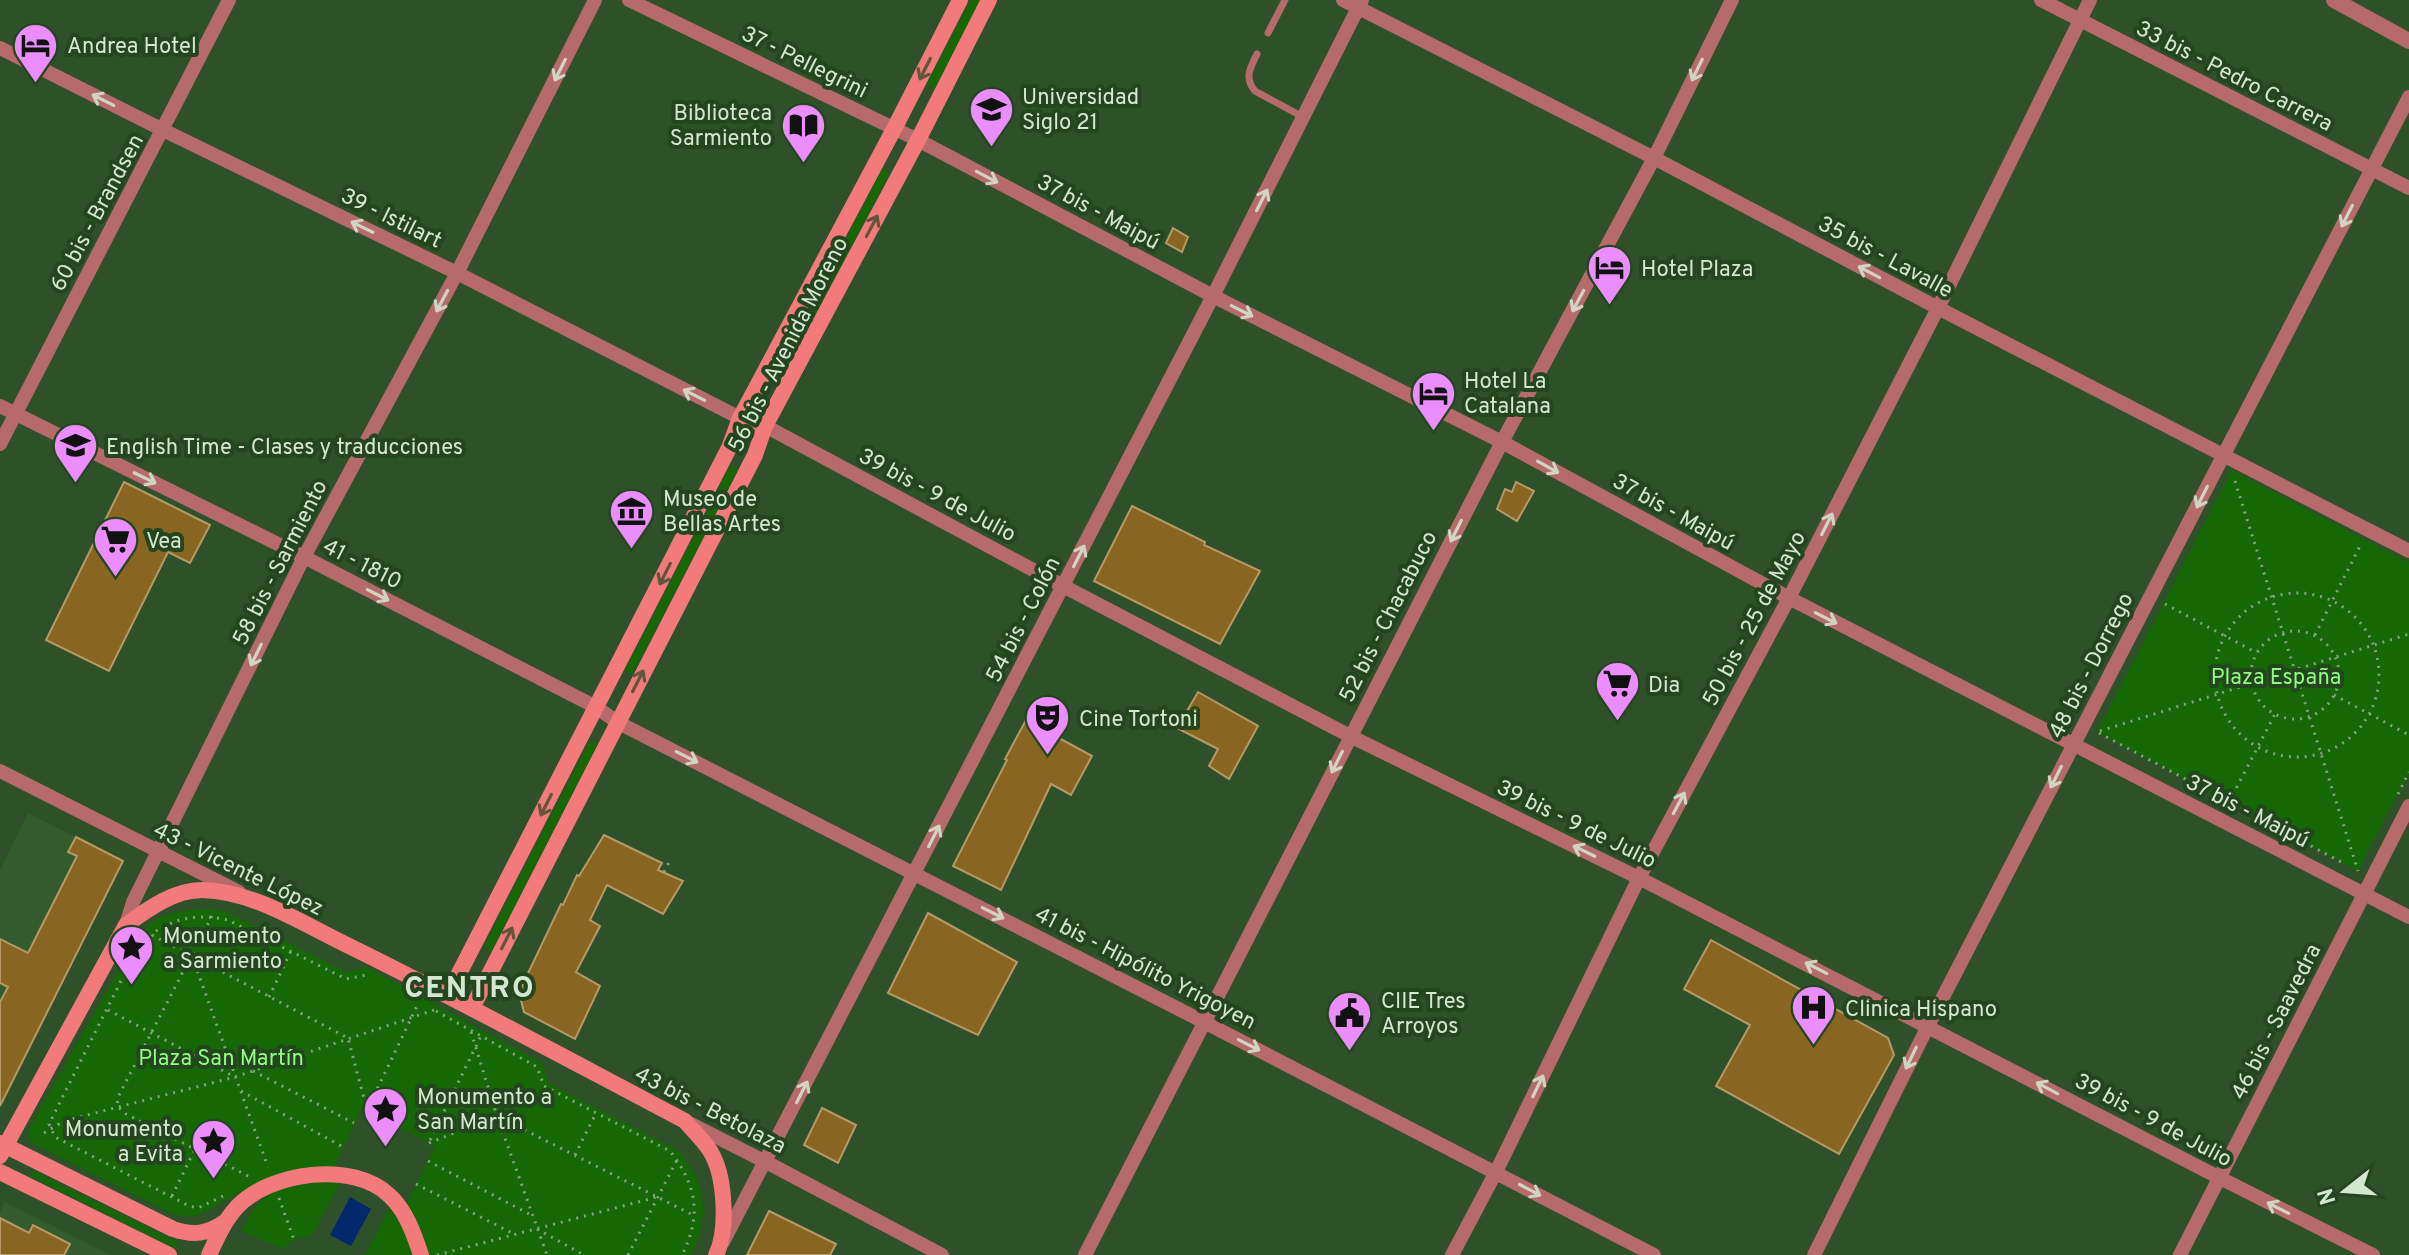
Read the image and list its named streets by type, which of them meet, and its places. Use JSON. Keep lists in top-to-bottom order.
{
  "streets": {
    "main road": [
      "56 bis - Avenida Moreno",
      "58 bis - Sarmiento",
      "43 - Vicente López",
      "43 bis - Betolaza"
    ],
    "street": [
      "37 - Pellegrini",
      "33 bis - Pedro Carrera",
      "37 bis - Maipú",
      "60 bis - Brandsen",
      "39 - Istilart",
      "35 bis - Lavalle",
      "39 bis - 9 de Julio",
      "41 - 1810",
      "52 bis - Chacabuco",
      "50 bis - 25 de Mayo",
      "54 bis - Colón",
      "48 bis - Dorrego",
      "41 bis - Hipólito Yrigoyen",
      "46 bis - Saavedra"
    ]
  },
  "crossings": [
    ["37 - Pellegrini", "37 bis - Maipú"],
    ["37 - Pellegrini", "56 bis - Avenida Moreno"],
    ["33 bis - Pedro Carrera", "50 bis - 25 de Mayo"],
    ["33 bis - Pedro Carrera", "48 bis - Dorrego"],
    ["37 bis - Maipú", "56 bis - Avenida Moreno"],
    ["37 bis - Maipú", "52 bis - Chacabuco"],
    ["37 bis - Maipú", "50 bis - 25 de Mayo"],
    ["37 bis - Maipú", "54 bis - Colón"],
    ["37 bis - Maipú", "48 bis - Dorrego"],
    ["37 bis - Maipú", "46 bis - Saavedra"],
    ["60 bis - Brandsen", "39 - Istilart"],
    ["60 bis - Brandsen", "41 - 1810"],
    ["39 - Istilart", "56 bis - Avenida Moreno"],
    ["39 - Istilart", "39 bis - 9 de Julio"],
    ["39 - Istilart", "58 bis - Sarmiento"],
    ["35 bis - Lavalle", "52 bis - Chacabuco"],
    ["35 bis - Lavalle", "50 bis - 25 de Mayo"],
    ["35 bis - Lavalle", "54 bis - Colón"],
    ["35 bis - Lavalle", "48 bis - Dorrego"],
    ["56 bis - Avenida Moreno", "39 bis - 9 de Julio"],
    ["56 bis - Avenida Moreno", "41 - 1810"],
    ["56 bis - Avenida Moreno", "43 - Vicente López"],
    ["56 bis - Avenida Moreno", "41 bis - Hipólito Yrigoyen"],
    ["56 bis - Avenida Moreno", "43 bis - Betolaza"],
    ["39 bis - 9 de Julio", "52 bis - Chacabuco"],
    ["39 bis - 9 de Julio", "50 bis - 25 de Mayo"],
    ["39 bis - 9 de Julio", "54 bis - Colón"],
    ["39 bis - 9 de Julio", "48 bis - Dorrego"],
    ["39 bis - 9 de Julio", "46 bis - Saavedra"],
    ["58 bis - Sarmiento", "41 - 1810"],
    ["58 bis - Sarmiento", "43 - Vicente López"],
    ["41 - 1810", "41 bis - Hipólito Yrigoyen"],
    ["52 bis - Chacabuco", "41 bis - Hipólito Yrigoyen"],
    ["50 bis - 25 de Mayo", "41 bis - Hipólito Yrigoyen"],
    ["54 bis - Colón", "41 bis - Hipólito Yrigoyen"],
    ["54 bis - Colón", "43 bis - Betolaza"],
    ["43 - Vicente López", "43 bis - Betolaza"]
  ],
  "one_way": [
    "37 bis - Maipú",
    "39 - Istilart",
    "39 bis - 9 de Julio",
    "58 bis - Sarmiento",
    "41 - 1810",
    "52 bis - Chacabuco",
    "50 bis - 25 de Mayo",
    "54 bis - Colón",
    "48 bis - Dorrego",
    "41 bis - Hipólito Yrigoyen"
  ],
  "districts": ["CENTRO"],
  "parks": ["Plaza España", "Plaza San Martín"],
  "places": {
    "hotel": ["Andrea Hotel", "Hotel Plaza", "Hotel La Catalana"],
    "school or university": ["Universidad Siglo 21", "English Time - Clases y traducciones"],
    "library": ["Biblioteca Sarmiento"],
    "museum": ["Museo de Bellas Artes"],
    "supermarket": ["Vea", "Dia"],
    "theatre": ["Cine Tortoni"],
    "place": ["Monumento a Sarmiento", "Monumento a San Martín", "Monumento a Evita"],
    "hospital": ["Clinica Hispano"],
    "public building": ["CIIE Tres Arroyos"]
  },
  "north": "left"
}
